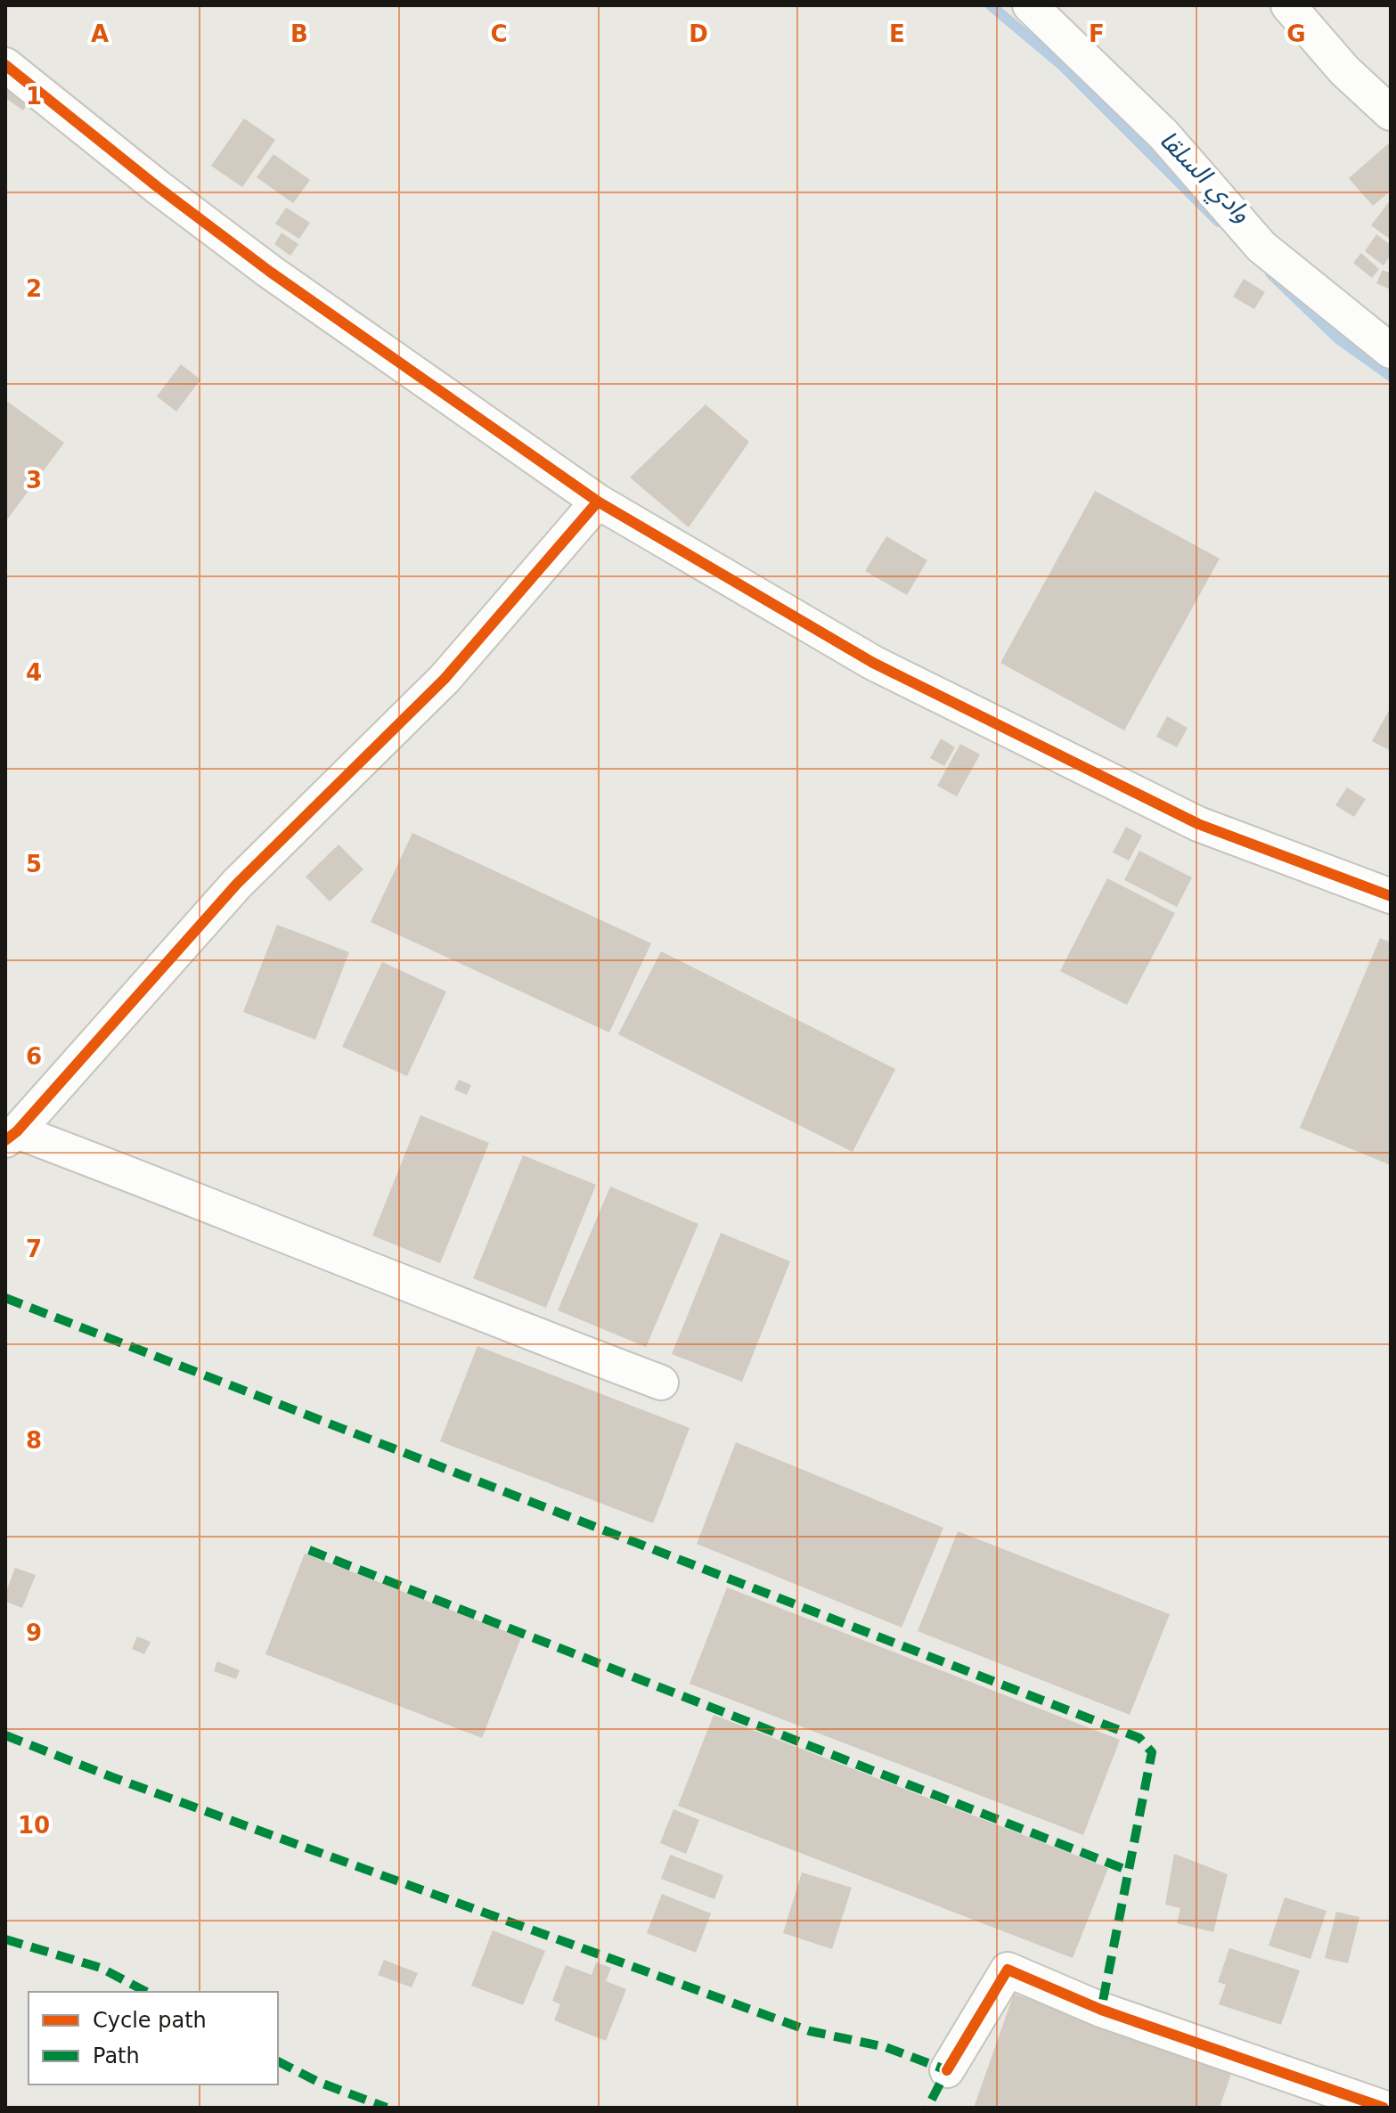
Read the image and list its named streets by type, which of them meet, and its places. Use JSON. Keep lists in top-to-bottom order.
{
  "water": ["وادي السلقا"],
  "legend": ["Cycle path", "Path"],
  "grid": {
    "columns": [
      "A",
      "B",
      "C",
      "D",
      "E",
      "F",
      "G"
    ],
    "rows": [
      "1",
      "2",
      "3",
      "4",
      "5",
      "6",
      "7",
      "8",
      "9",
      "10"
    ]
  }
}
